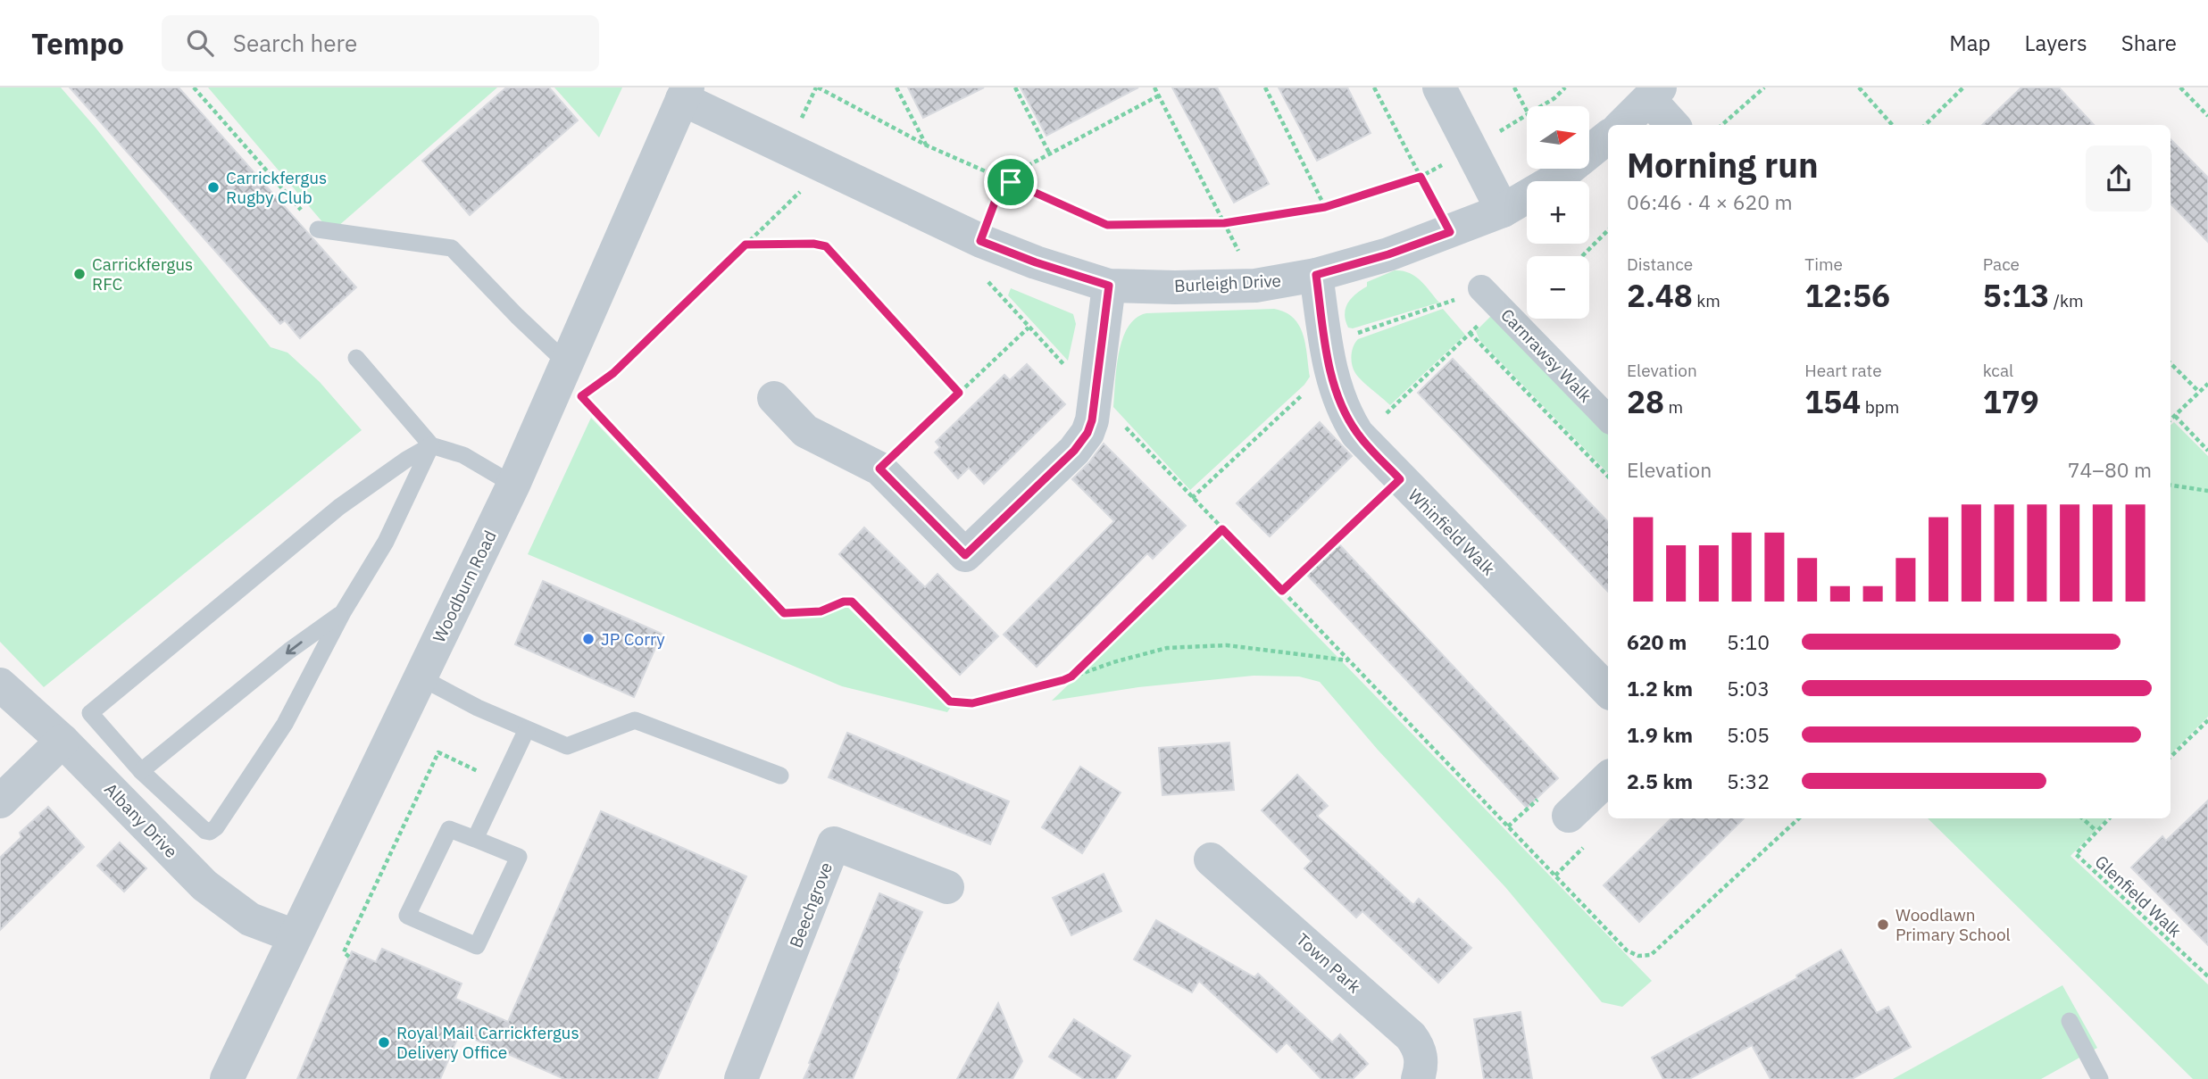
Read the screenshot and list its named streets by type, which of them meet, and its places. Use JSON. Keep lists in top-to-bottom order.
{
  "streets": {
    "street": [
      "Burleigh Drive",
      "Carnrawsy Walk",
      "Whinfield Walk",
      "Woodburn Road",
      "Albany Drive",
      "Beechgrove",
      "Town Park"
    ],
    "path": ["Glenfield Walk"]
  },
  "crossings": [
    ["Burleigh Drive", "Whinfield Walk"],
    ["Burleigh Drive", "Woodburn Road"],
    ["Woodburn Road", "Albany Drive"]
  ],
  "places": [
    "Carrickfergus Rugby Club",
    "Carrickfergus RFC",
    "JP Corry",
    "Woodlawn Primary School",
    "Royal Mail Carrickfergus Delivery Office"
  ],
  "north": "right",
  "page": {
    "header": "Tempo",
    "search": "Search here",
    "nav": ["Map", "Layers", "Share"],
    "map_buttons": ["+", "−"],
    "heading": ["Morning run", "06:46 · 4 × 620 m"],
    "stats": [
      ["Distance", "2.48 km"],
      ["Time", "12:56"],
      ["Pace", "5:13 /km"],
      ["Elevation", "28 m"],
      ["Heart rate", "154 bpm"],
      ["kcal", "179"]
    ],
    "chart": ["Elevation", "74–80 m"],
    "list": [
      {
        "name": "620 m",
        "note": "5:10"
      },
      {
        "name": "1.2 km",
        "note": "5:03"
      },
      {
        "name": "1.9 km",
        "note": "5:05"
      },
      {
        "name": "2.5 km",
        "note": "5:32"
      }
    ]
  }
}
